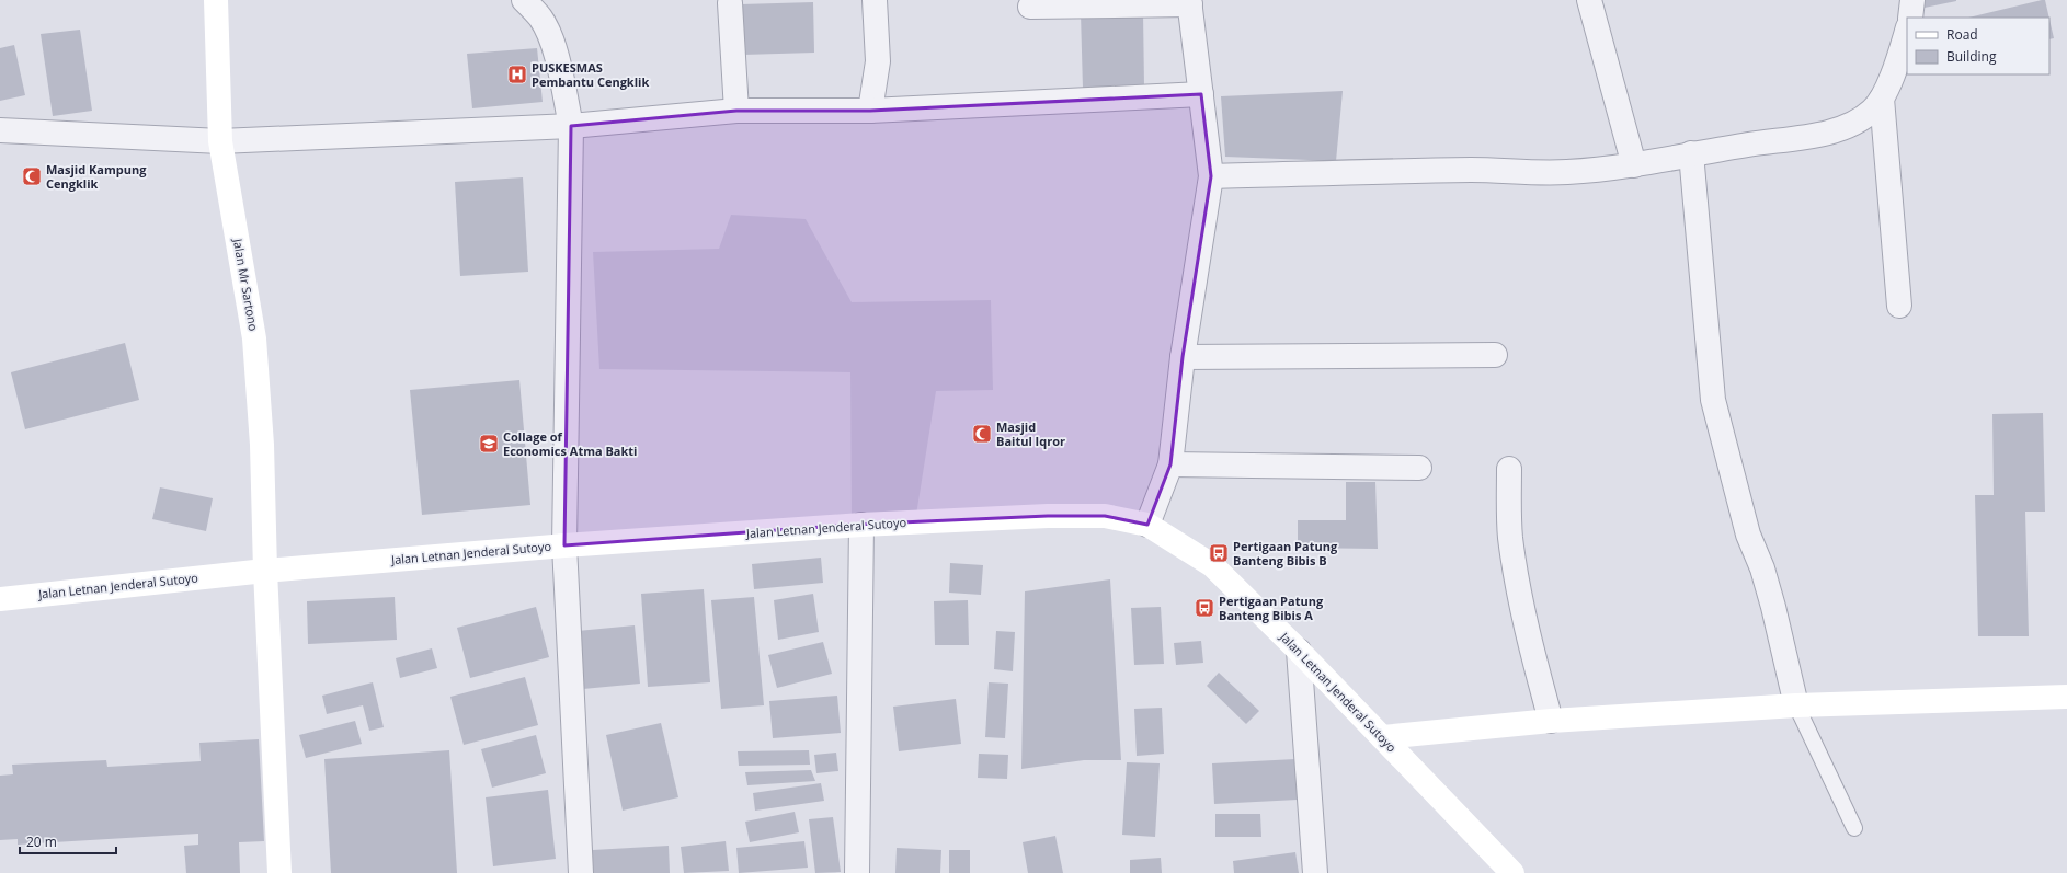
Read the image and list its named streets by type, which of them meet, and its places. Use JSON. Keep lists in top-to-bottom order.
{
  "streets": {
    "main road": ["Jalan Mr Sartono", "Jalan Letnan Jenderal Sutoyo"]
  },
  "crossings": [
    ["Jalan Mr Sartono", "Jalan Letnan Jenderal Sutoyo"]
  ],
  "places": {
    "hospital": ["PUSKESMAS Pembantu Cengklik"],
    "mosque": ["Masjid Kampung Cengklik", "Masjid Baitul Iqror"],
    "school or university": ["Collage of Economics Atma Bakti"],
    "bus stop": ["Pertigaan Patung Banteng Bibis B", "Pertigaan Patung Banteng Bibis A"]
  },
  "legend": ["Road", "Building"],
  "scale_bar": "20 m"
}
